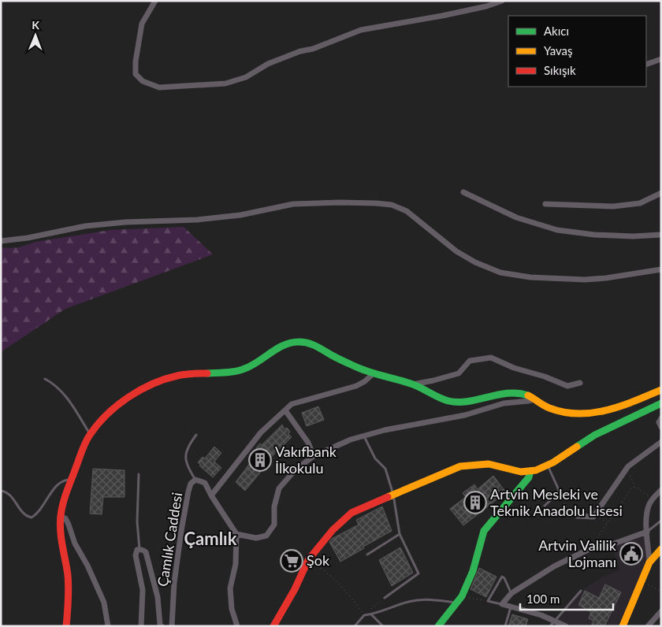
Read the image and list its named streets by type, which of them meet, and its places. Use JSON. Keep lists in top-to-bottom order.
{
  "streets": {
    "street": ["Çamlık Caddesi"]
  },
  "districts": ["Çamlık"],
  "places": {
    "building": ["Vakıfbank İlkokulu", "Artvin Mesleki ve Teknik Anadolu Lisesi"],
    "public building": ["Artvin Valilik Lojmanı"],
    "supermarket": ["Şok"]
  },
  "legend": ["Akıcı", "Yavaş", "Sıkışık"],
  "scale_bar": "100 m",
  "north": "top"
}
